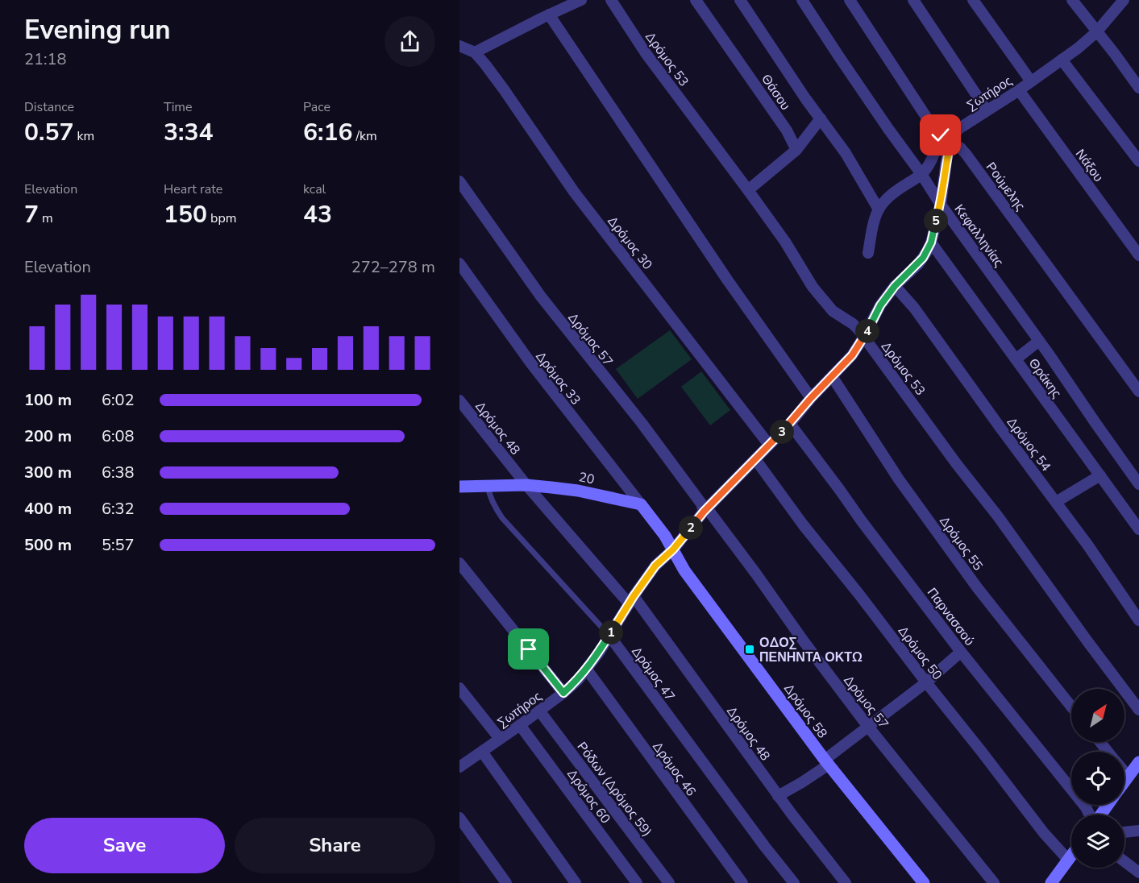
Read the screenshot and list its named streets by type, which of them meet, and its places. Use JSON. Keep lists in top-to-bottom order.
{
  "streets": {
    "street": [
      "Δρόμος 53",
      "Θάσου",
      "Σωτήρος",
      "Νάξου",
      "Ρούμελης",
      "Κεφαλληνίας",
      "Δρόμος 30",
      "Δρόμος 57",
      "Δρόμος 33",
      "Θράκης",
      "Δρόμος 48",
      "Δρόμος 54",
      "20",
      "Δρόμος 55",
      "Παρνασσού",
      "Δρόμος 50",
      "Δρόμος 47",
      "Δρόμος 58",
      "Δρόμος 46",
      "Ρόδων (Δρόμος 59)",
      "Δρόμος 60"
    ]
  },
  "crossings": [
    ["Δρόμος 53", "Σωτήρος"],
    ["Σωτήρος", "Νάξου"],
    ["Σωτήρος", "Ρούμελης"],
    ["Σωτήρος", "Κεφαλληνίας"],
    ["Σωτήρος", "Δρόμος 30"],
    ["Σωτήρος", "Δρόμος 57"],
    ["Σωτήρος", "Θράκης"],
    ["Σωτήρος", "Δρόμος 48"],
    ["Σωτήρος", "Δρόμος 54"],
    ["Σωτήρος", "Δρόμος 55"],
    ["Σωτήρος", "Παρνασσού"],
    ["Σωτήρος", "Δρόμος 50"],
    ["Σωτήρος", "Δρόμος 47"],
    ["Σωτήρος", "Δρόμος 58"],
    ["Σωτήρος", "Δρόμος 46"],
    ["Σωτήρος", "Ρόδων (Δρόμος 59)"],
    ["Σωτήρος", "Δρόμος 60"],
    ["Δρόμος 33", "20"],
    ["Δρόμος 33", "Δρόμος 58"],
    ["Δρόμος 48", "20"],
    ["20", "Δρόμος 47"],
    ["20", "Δρόμος 58"]
  ],
  "places": {
    "transit": ["ΟΔΟΣ ΠΕΝΗΝΤΑ ΟΚΤΩ"]
  },
  "north": "top right",
  "page": {
    "heading": ["Evening run", "21:18"],
    "stats": [
      ["Distance", "0.57 km"],
      ["Time", "3:34"],
      ["Pace", "6:16 /km"],
      ["Elevation", "7 m"],
      ["Heart rate", "150 bpm"],
      ["kcal", "43"]
    ],
    "pins": [
      "5",
      "4",
      "3",
      "2",
      "1"
    ],
    "chart": ["Elevation", "272–278 m"],
    "list": [
      {
        "name": "100 m",
        "note": "6:02"
      },
      {
        "name": "200 m",
        "note": "6:08"
      },
      {
        "name": "300 m",
        "note": "6:38"
      },
      {
        "name": "400 m",
        "note": "6:32"
      },
      {
        "name": "500 m",
        "note": "5:57"
      }
    ],
    "buttons": ["Save", "Share"]
  }
}
